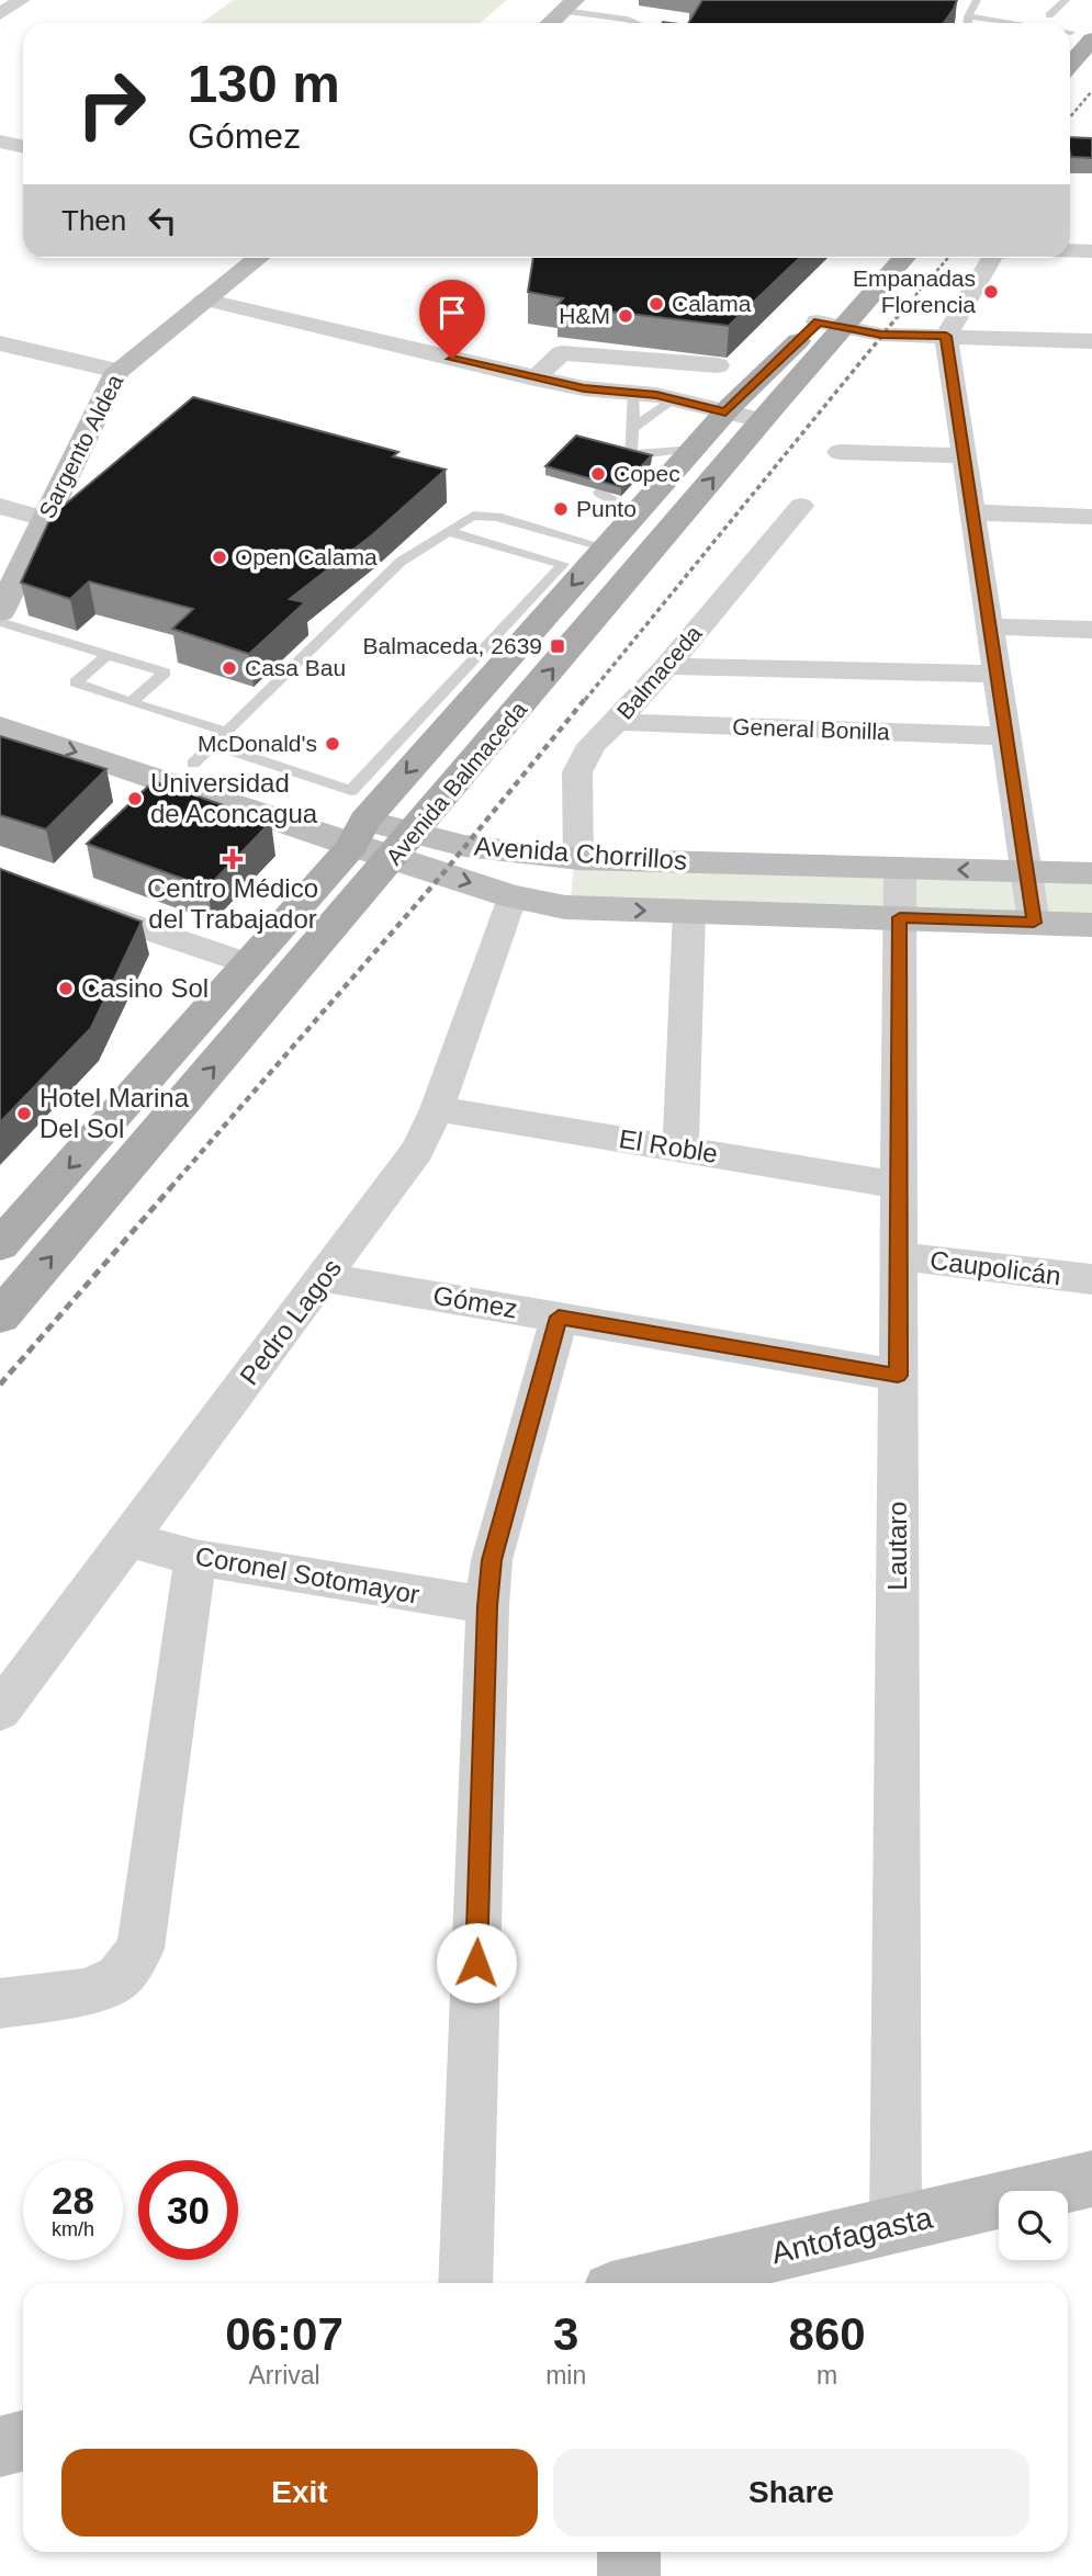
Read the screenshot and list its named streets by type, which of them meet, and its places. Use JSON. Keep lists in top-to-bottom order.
{
  "streets": {
    "main road": ["Avenida Balmaceda"],
    "street": [
      "Sargento Aldea",
      "Balmaceda",
      "General Bonilla",
      "Avenida Chorrillos",
      "El Roble",
      "Caupolicán",
      "Gómez",
      "Pedro Lagos",
      "Lautaro",
      "Coronel Sotomayor",
      "Antofagasta"
    ]
  },
  "crossings": [
    ["Balmaceda", "General Bonilla"],
    ["Balmaceda", "Avenida Chorrillos"],
    ["Avenida Balmaceda", "Avenida Chorrillos"],
    ["Avenida Chorrillos", "Pedro Lagos"],
    ["Avenida Chorrillos", "Lautaro"],
    ["El Roble", "Pedro Lagos"],
    ["El Roble", "Lautaro"],
    ["Caupolicán", "Lautaro"],
    ["Gómez", "Pedro Lagos"],
    ["Gómez", "Lautaro"],
    ["Pedro Lagos", "Coronel Sotomayor"],
    ["Lautaro", "Antofagasta"]
  ],
  "places": {
    "other": [
      "Empanadas Florencia",
      "Calama",
      "H&M",
      "Copec",
      "Punto",
      "Open Calama",
      "Casa Bau",
      "McDonald's",
      "Universidad de Aconcagua",
      "Casino Sol",
      "Hotel Marina Del Sol"
    ],
    "transit": ["Balmaceda, 2639"],
    "health": ["Centro Médico del Trabajador"]
  },
  "page": {
    "turn": ["130 m", "Gómez"],
    "then": "Then",
    "speed": "28 km/h",
    "limit": "30",
    "eta": [
      "06:07",
      "Arrival",
      "3",
      "min",
      "860",
      "m"
    ],
    "buttons": ["Exit", "Share"]
  }
}
